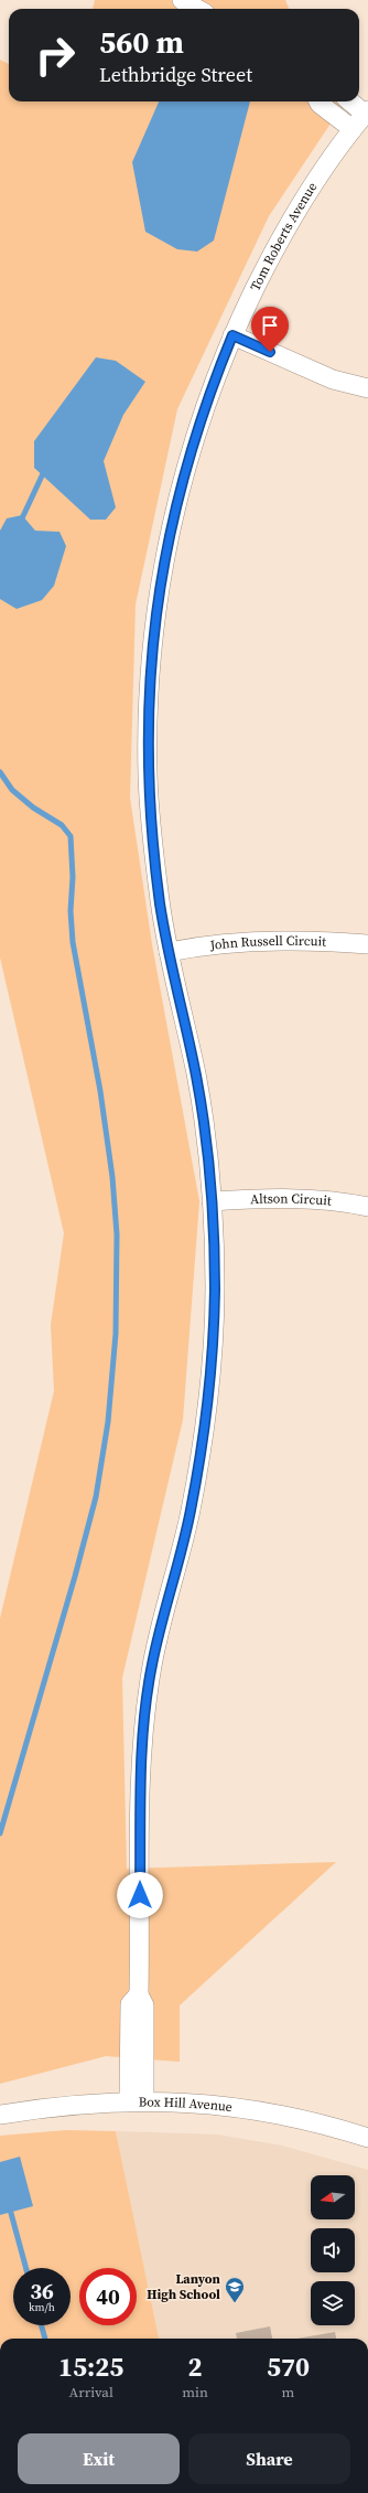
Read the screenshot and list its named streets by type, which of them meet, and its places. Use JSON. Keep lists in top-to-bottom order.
{
  "streets": {
    "street": [
      "Tom Roberts Avenue",
      "John Russell Circuit",
      "Altson Circuit",
      "Box Hill Avenue"
    ]
  },
  "crossings": [
    ["Tom Roberts Avenue", "John Russell Circuit"],
    ["Tom Roberts Avenue", "Altson Circuit"],
    ["Tom Roberts Avenue", "Box Hill Avenue"]
  ],
  "places": {
    "school or university": ["Lanyon High School"]
  },
  "north": "left",
  "page": {
    "turn": ["560 m", "Lethbridge Street"],
    "speed": "36 km/h",
    "limit": "40",
    "eta": [
      "15:25",
      "Arrival",
      "2",
      "min",
      "570",
      "m"
    ],
    "buttons": ["Exit", "Share"]
  }
}
